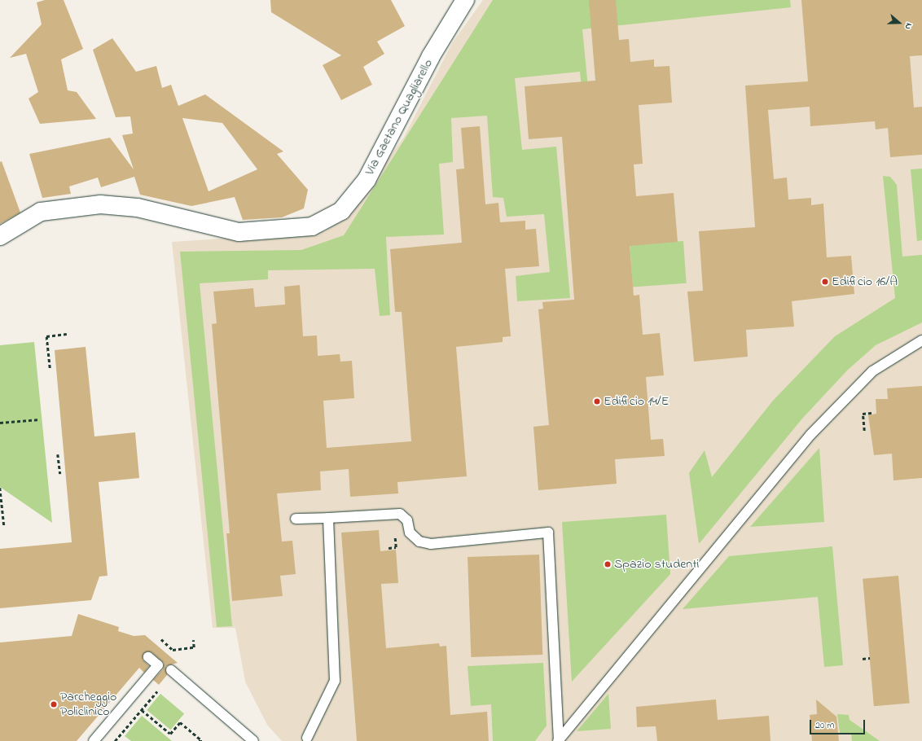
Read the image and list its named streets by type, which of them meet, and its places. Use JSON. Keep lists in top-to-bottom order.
{
  "streets": {
    "street": ["Via Gaetano Quagliarello"]
  },
  "places": [
    "Edificio 16/A",
    "Edificio 14/E",
    "Spazio studenti",
    "Parcheggio Policlinico"
  ],
  "scale_bar": "20 m",
  "north": "right"
}
